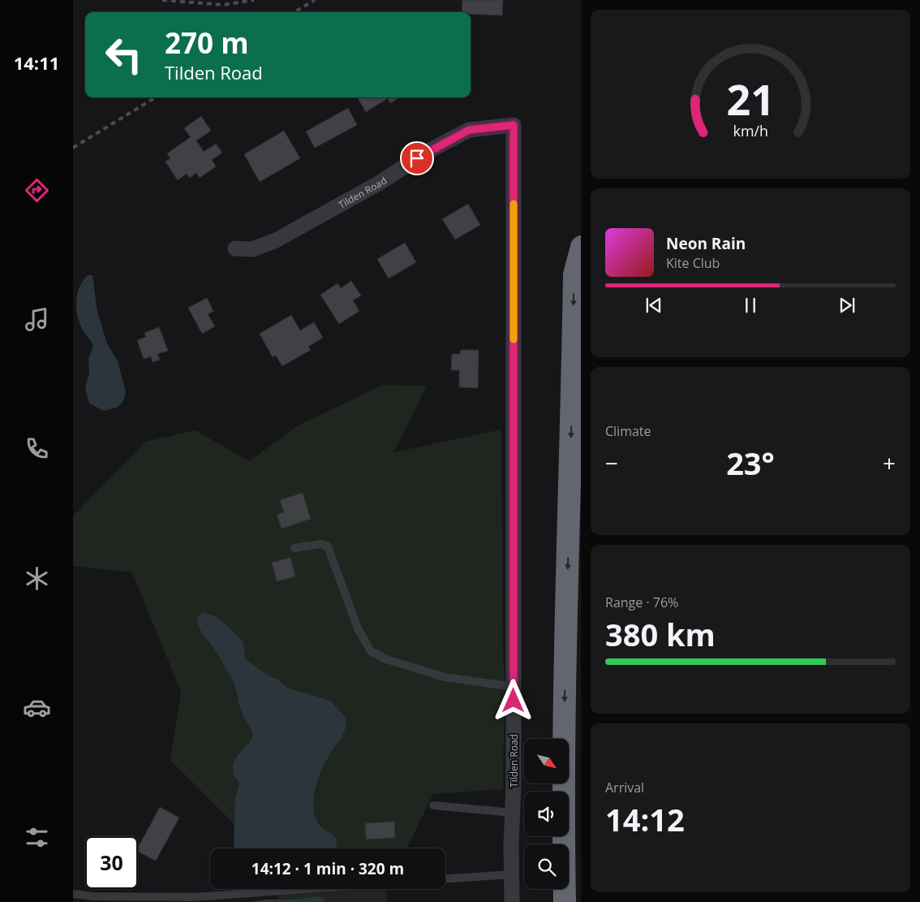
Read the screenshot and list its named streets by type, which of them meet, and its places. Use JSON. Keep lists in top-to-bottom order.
{
  "streets": {
    "street": ["Tilden Road"]
  },
  "north": "bottom right",
  "page": {
    "tabs": "14:11",
    "turn": ["270 m", "Tilden Road"],
    "song": ["Neon Rain", "Kite Club"],
    "tile": [
      "Climate",
      ["Range · 76%", "380 km"],
      ["Arrival", "14:12"]
    ],
    "heat": ["−", "23°", "+"],
    "limit": "30",
    "trip": "14:12 · 1 min · 320 m",
    "gauge": ["21", "km/h"]
  }
}
